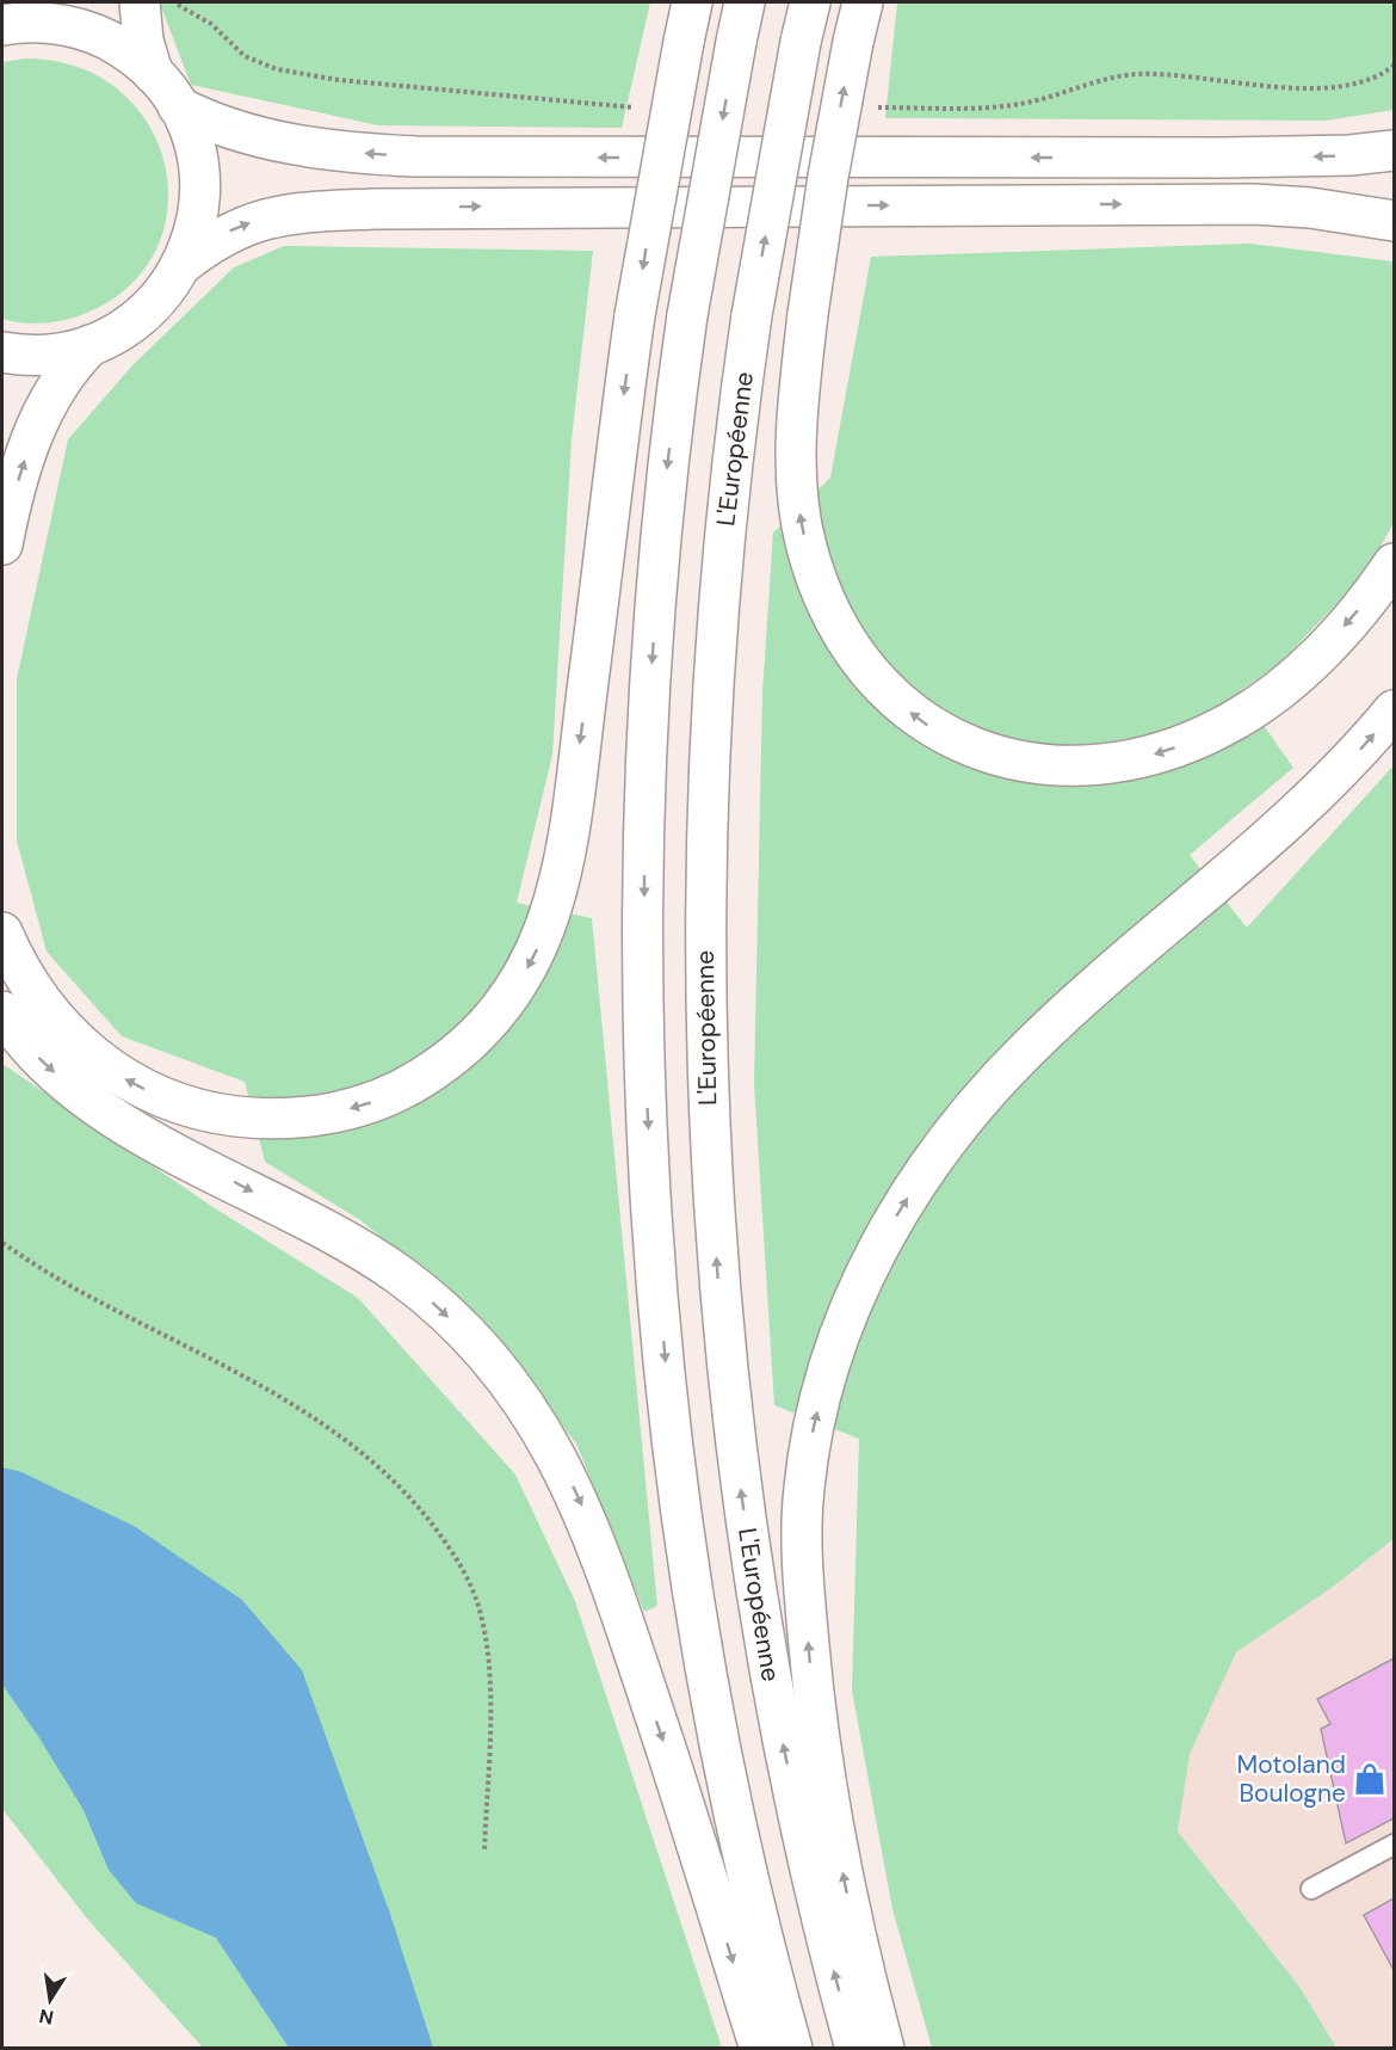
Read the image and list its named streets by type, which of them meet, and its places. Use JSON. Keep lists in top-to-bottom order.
{
  "streets": {
    "main road": ["L'Européenne"]
  },
  "places": {
    "shop": ["Motoland Boulogne"]
  },
  "north": "bottom"
}
